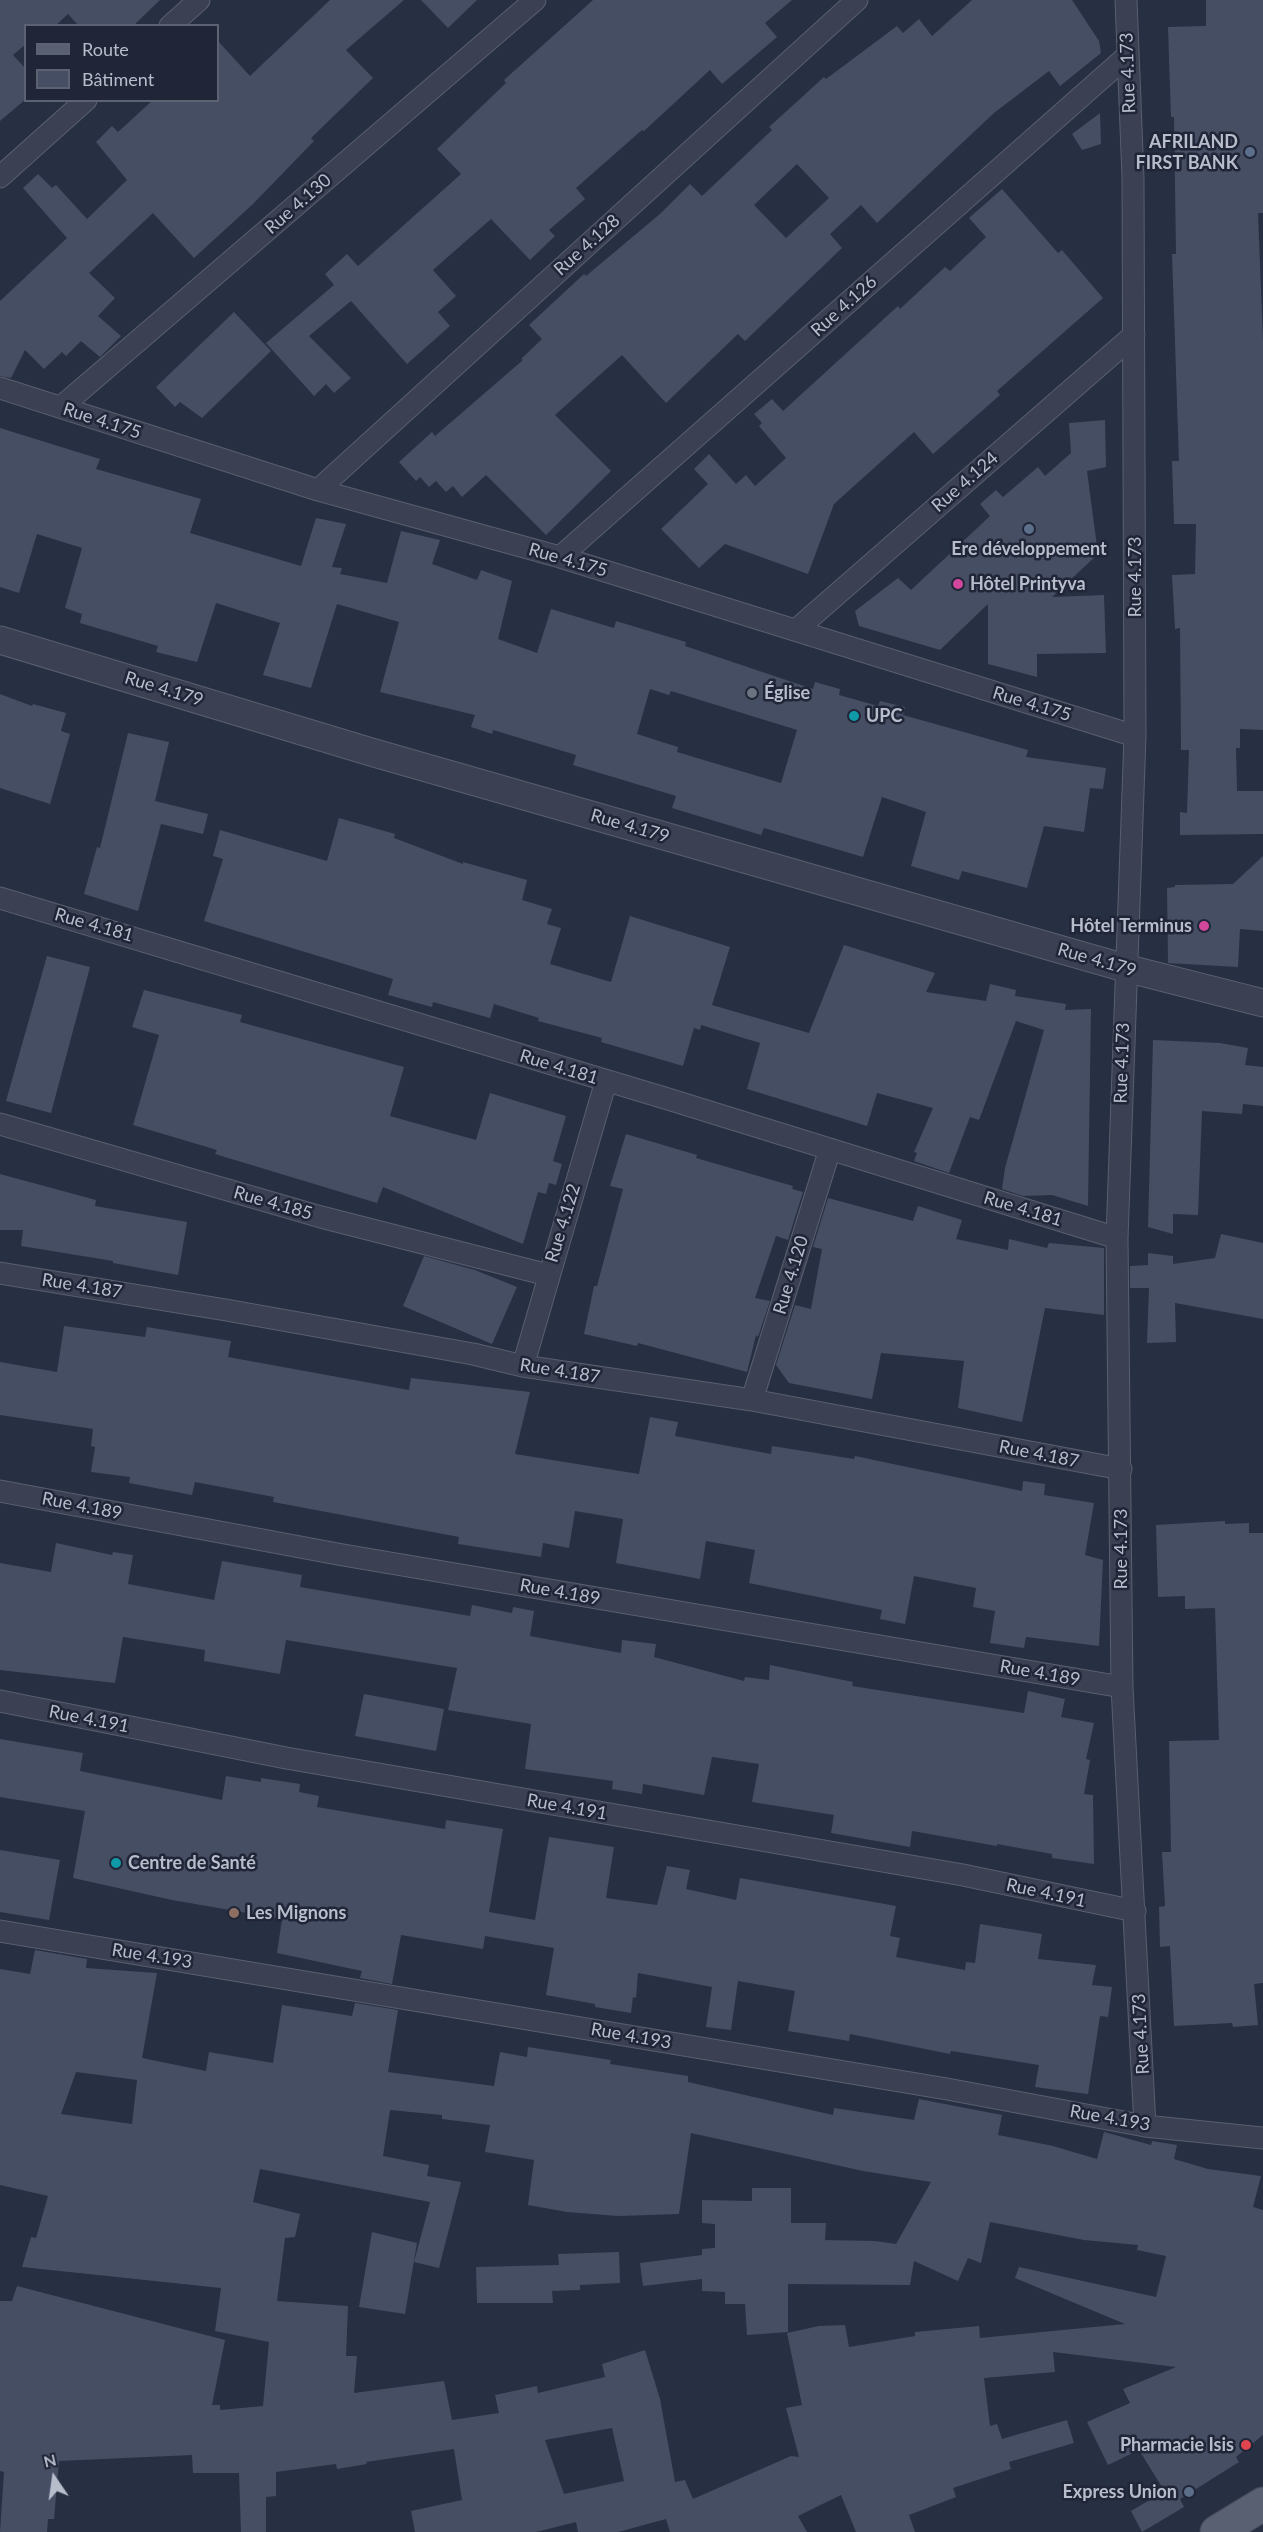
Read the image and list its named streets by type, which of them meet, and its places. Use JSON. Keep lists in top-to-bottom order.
{
  "streets": {
    "street": [
      "Rue 4.173",
      "Rue 4.130",
      "Rue 4.128",
      "Rue 4.126",
      "Rue 4.175",
      "Rue 4.124",
      "Rue 4.179",
      "Rue 4.181",
      "Rue 4.185",
      "Rue 4.122",
      "Rue 4.120",
      "Rue 4.187",
      "Rue 4.189",
      "Rue 4.191",
      "Rue 4.193"
    ]
  },
  "crossings": [
    ["Rue 4.173", "Rue 4.126"],
    ["Rue 4.173", "Rue 4.175"],
    ["Rue 4.173", "Rue 4.124"],
    ["Rue 4.173", "Rue 4.179"],
    ["Rue 4.173", "Rue 4.181"],
    ["Rue 4.173", "Rue 4.187"],
    ["Rue 4.173", "Rue 4.189"],
    ["Rue 4.173", "Rue 4.191"],
    ["Rue 4.173", "Rue 4.193"],
    ["Rue 4.130", "Rue 4.175"],
    ["Rue 4.128", "Rue 4.175"],
    ["Rue 4.126", "Rue 4.175"],
    ["Rue 4.175", "Rue 4.124"],
    ["Rue 4.181", "Rue 4.122"],
    ["Rue 4.181", "Rue 4.120"],
    ["Rue 4.185", "Rue 4.122"],
    ["Rue 4.122", "Rue 4.187"],
    ["Rue 4.120", "Rue 4.187"]
  ],
  "places": [
    "AFRILAND FIRST BANK",
    "Ere développement",
    "Hôtel Printyva",
    "Église",
    "UPC",
    "Hôtel Terminus",
    "Centre de Santé",
    "Les Mignons",
    "Pharmacie Isis",
    "Express Union"
  ],
  "legend": ["Route", "Bâtiment"],
  "north": "top"
}
